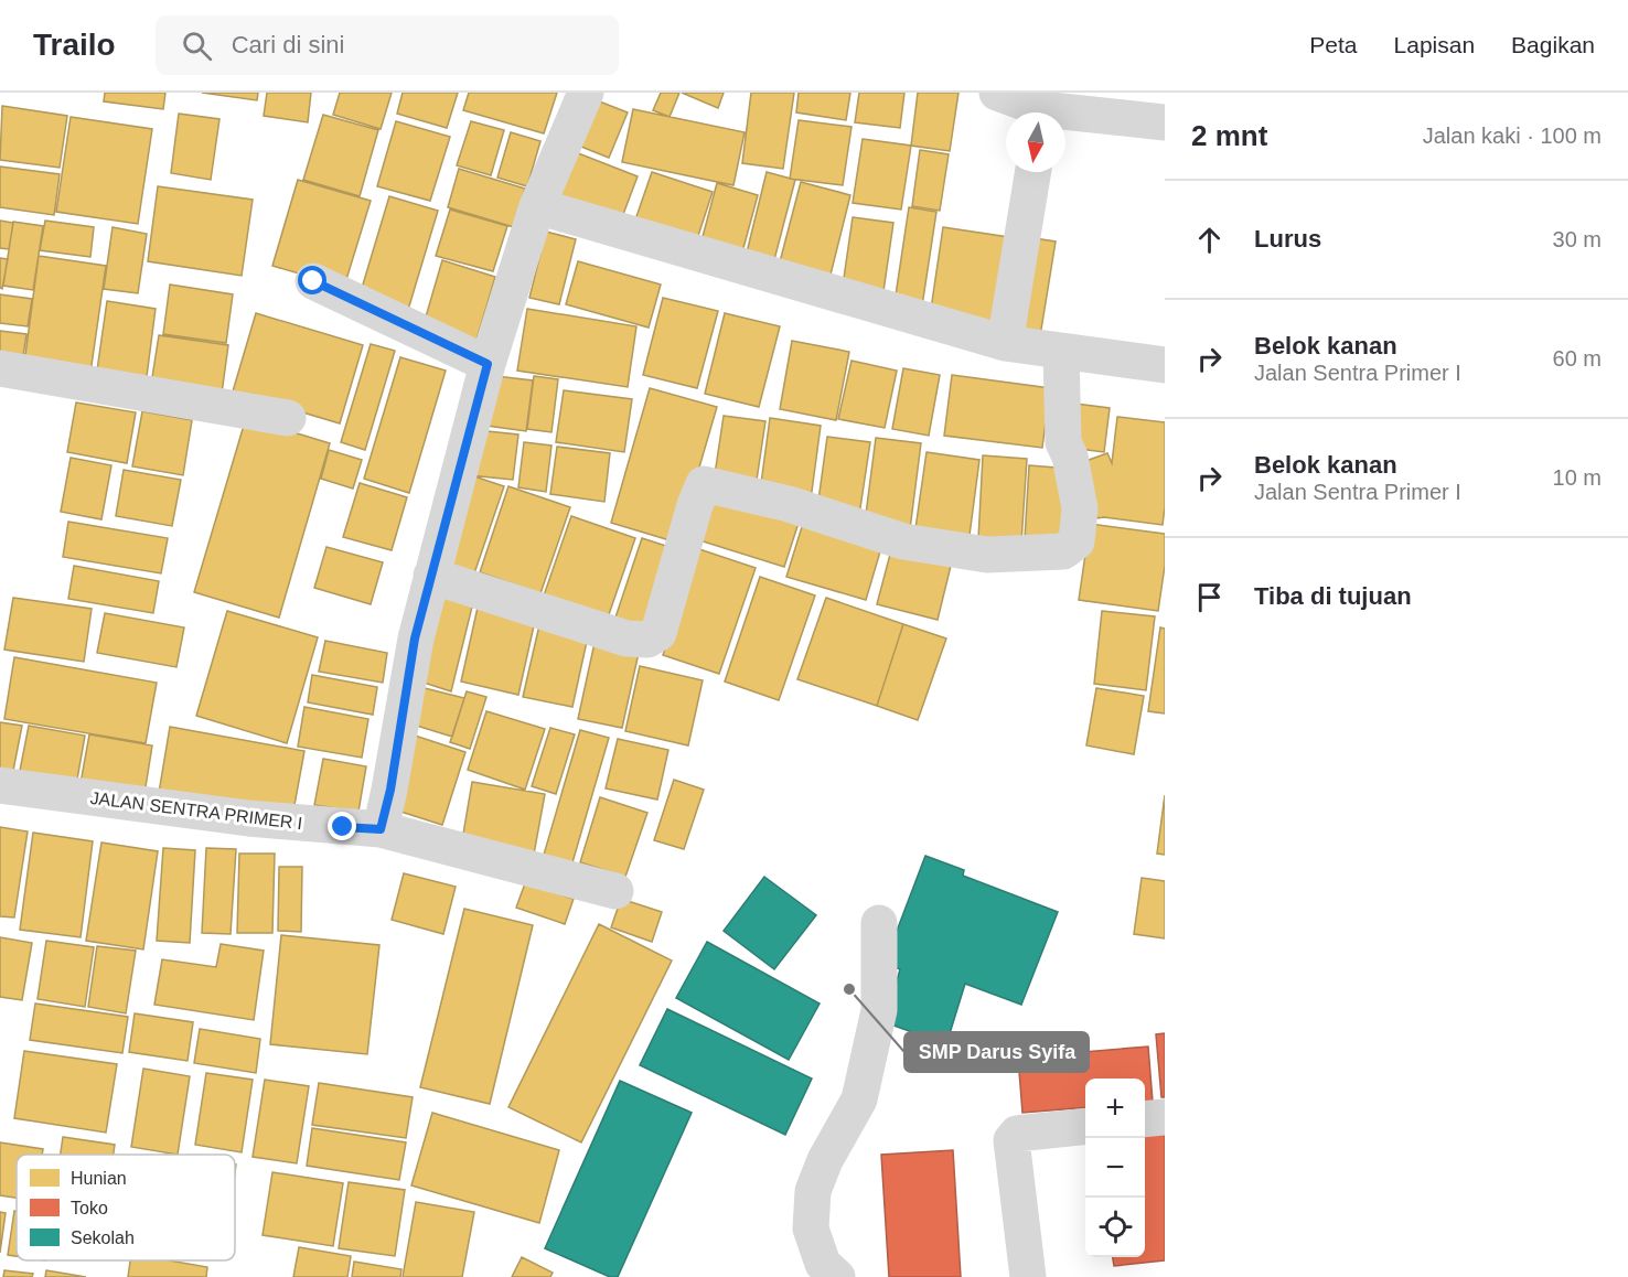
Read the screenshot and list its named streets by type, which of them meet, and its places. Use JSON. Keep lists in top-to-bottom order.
{
  "streets": {
    "street": ["JALAN SENTRA PRIMER I"]
  },
  "places": ["SMP Darus Syifa"],
  "legend": ["Hunian", "Toko", "Sekolah"],
  "north": "bottom",
  "page": {
    "header": "Trailo",
    "search": "Cari di sini",
    "nav": ["Peta", "Lapisan", "Bagikan"],
    "heading": ["2 mnt", "Jalan kaki · 100 m"],
    "list": [
      ["Lurus", "30 m"],
      ["Belok kanan", "Jalan Sentra Primer I", "60 m"],
      ["Belok kanan", "Jalan Sentra Primer I", "10 m"],
      "Tiba di tujuan"
    ],
    "map_buttons": ["+", "−"]
  }
}
